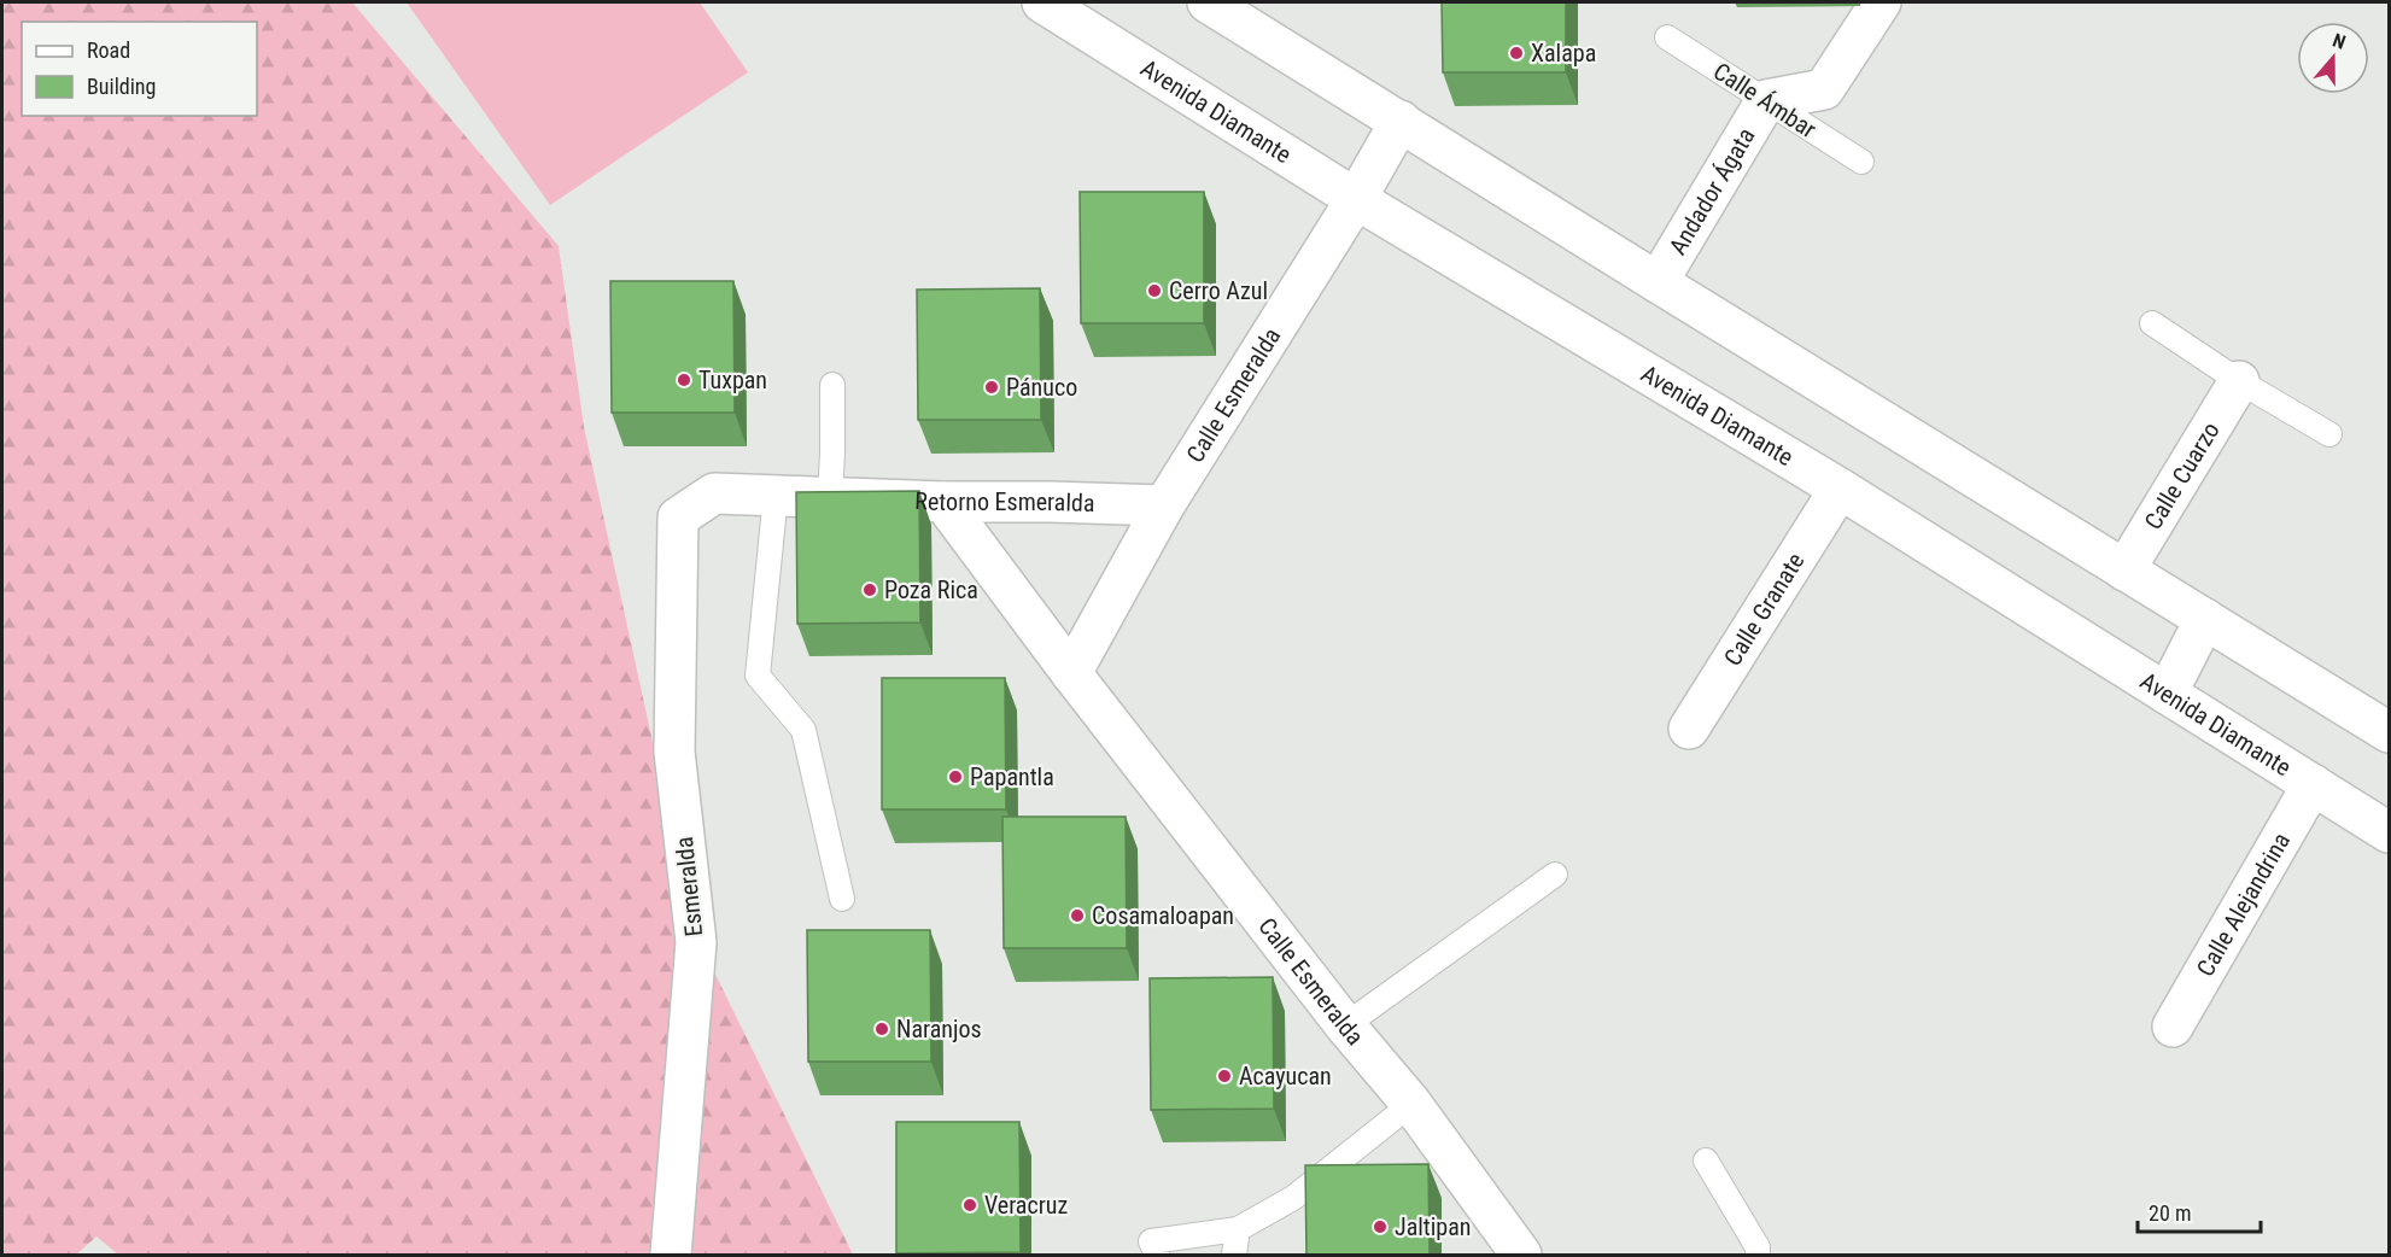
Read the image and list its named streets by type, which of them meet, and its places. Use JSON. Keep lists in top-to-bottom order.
{
  "streets": {
    "street": [
      "Avenida Diamante",
      "Andador Ágata",
      "Calle Esmeralda",
      "Calle Cuarzo",
      "Retorno Esmeralda",
      "Calle Granate",
      "Esmeralda",
      "Calle Alejandrina"
    ],
    "lane": ["Calle Ámbar"]
  },
  "crossings": [
    ["Calle Ámbar", "Andador Ágata"],
    ["Avenida Diamante", "Calle Esmeralda"],
    ["Avenida Diamante", "Calle Granate"],
    ["Avenida Diamante", "Calle Alejandrina"],
    ["Calle Esmeralda", "Retorno Esmeralda"],
    ["Retorno Esmeralda", "Esmeralda"]
  ],
  "places": [
    "Xalapa",
    "Cerro Azul",
    "Tuxpan",
    "Pánuco",
    "Poza Rica",
    "Papantla",
    "Cosamaloapan",
    "Naranjos",
    "Acayucan",
    "Veracruz",
    "Jaltipan"
  ],
  "legend": ["Road", "Building"],
  "scale_bar": "20 m",
  "north": "top"
}
